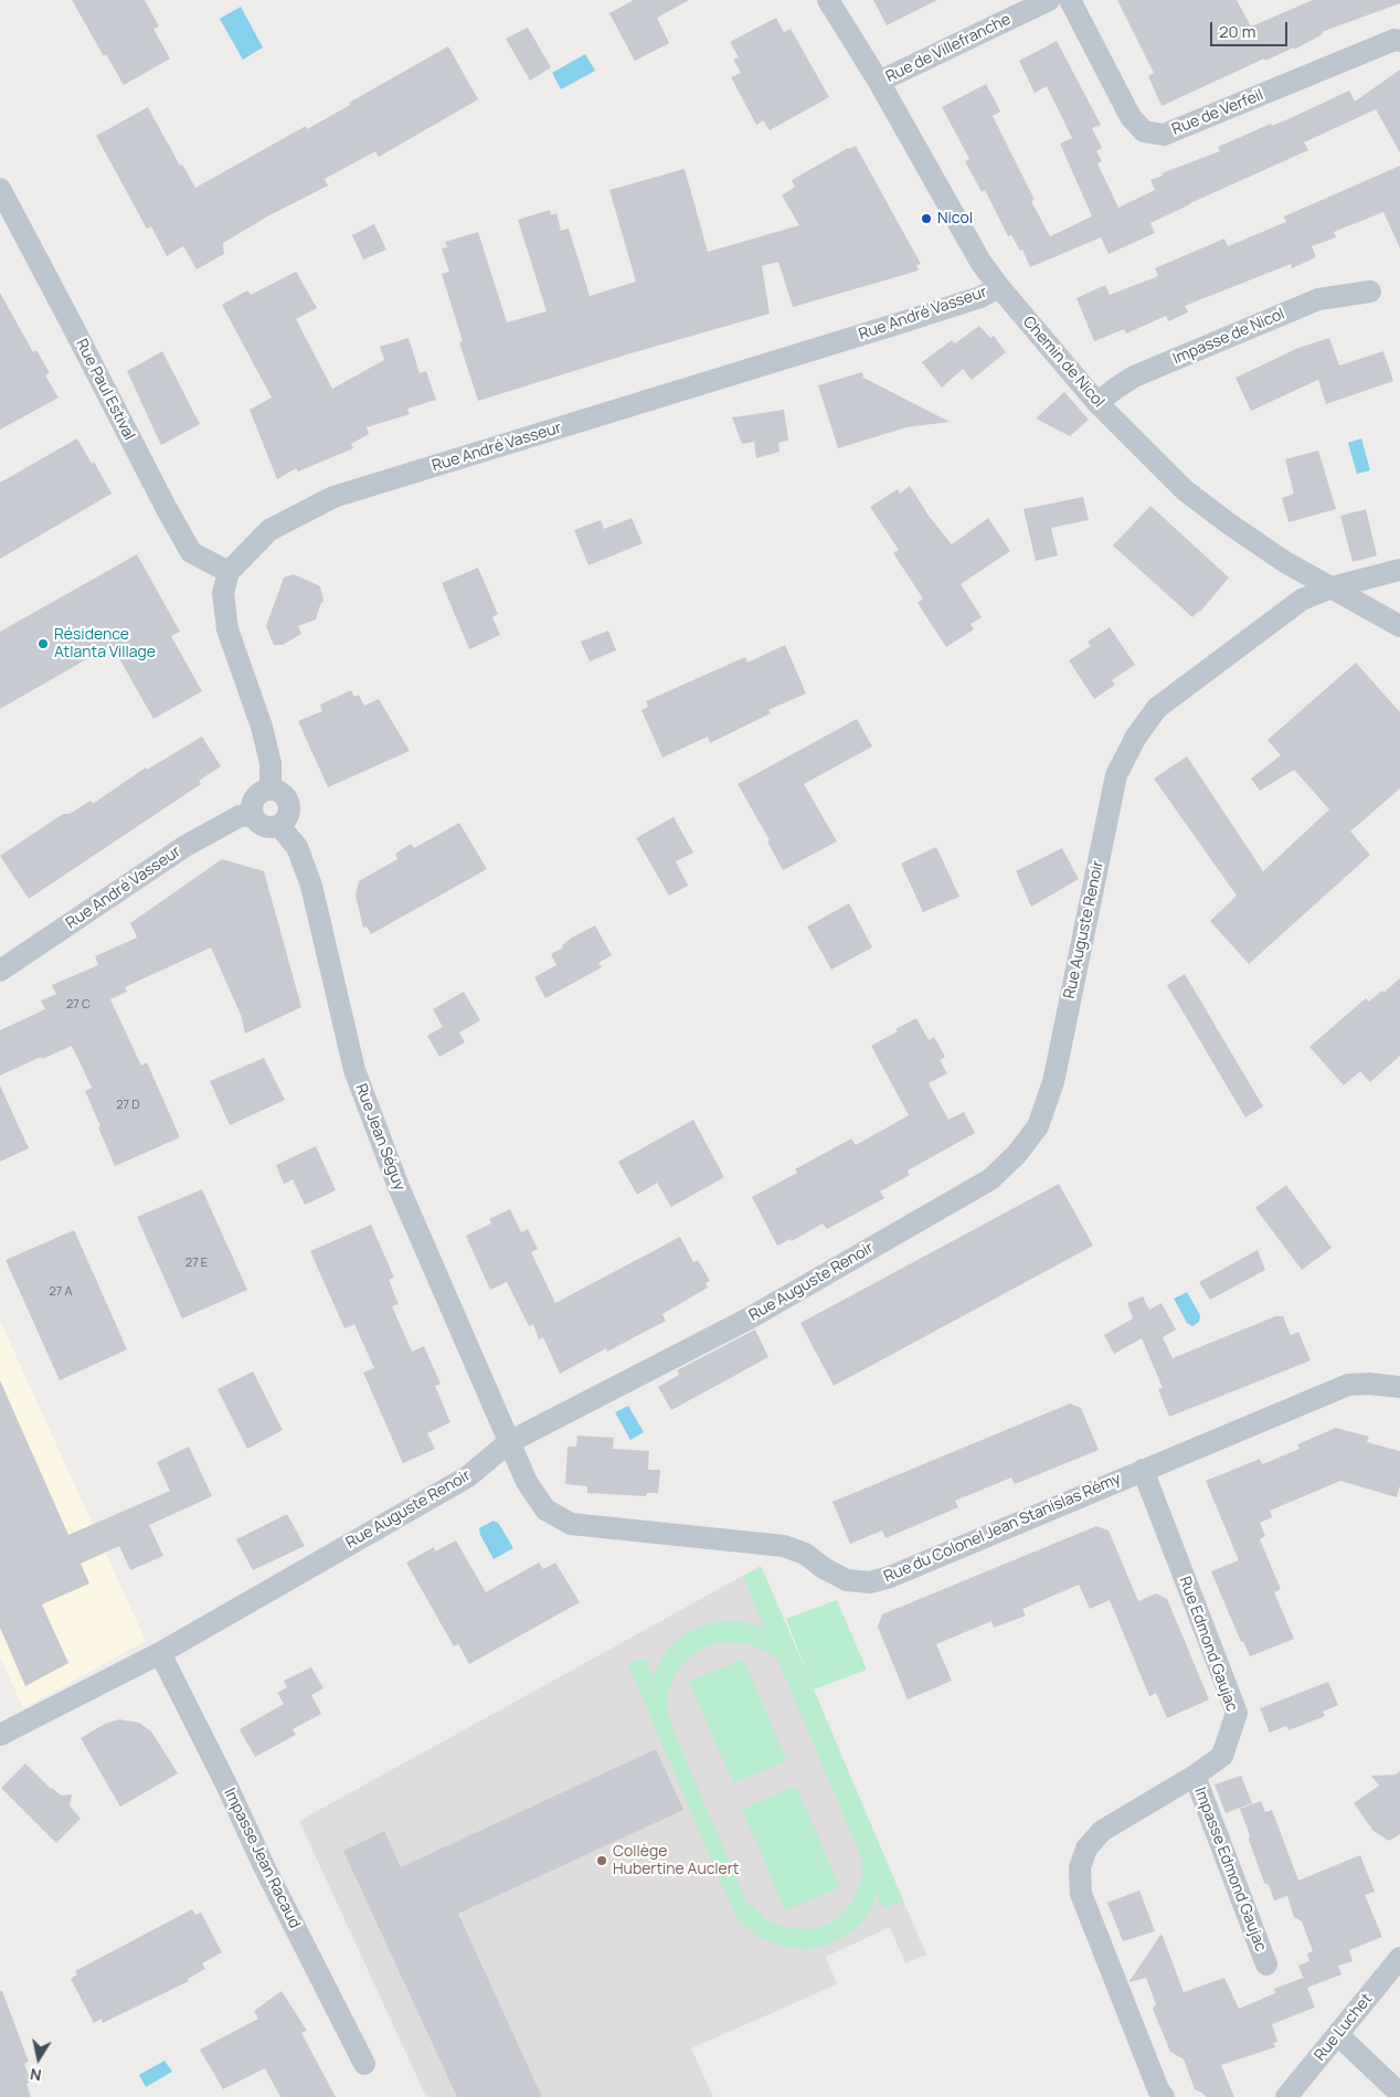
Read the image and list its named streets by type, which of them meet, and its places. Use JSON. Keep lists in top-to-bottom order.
{
  "streets": {
    "street": [
      "Rue de Villefranche",
      "Rue de Verfeil",
      "Rue André Vasseur",
      "Impasse de Nicol",
      "Chemin de Nicol",
      "Rue Paul Estival",
      "Rue Auguste Renoir",
      "Rue Jean Séguy",
      "Rue du Colonel Jean Stanislas Rémy",
      "Rue Edmond Gaujac",
      "Impasse Jean Racaud",
      "Impasse Edmond Gaujac",
      "Rue Luchet"
    ]
  },
  "crossings": [
    ["Rue de Villefranche", "Chemin de Nicol"],
    ["Rue André Vasseur", "Chemin de Nicol"],
    ["Rue André Vasseur", "Rue Paul Estival"],
    ["Rue André Vasseur", "Rue Jean Séguy"],
    ["Impasse de Nicol", "Chemin de Nicol"],
    ["Chemin de Nicol", "Rue Auguste Renoir"],
    ["Rue Auguste Renoir", "Rue Jean Séguy"],
    ["Rue Auguste Renoir", "Rue du Colonel Jean Stanislas Rémy"],
    ["Rue Auguste Renoir", "Impasse Jean Racaud"],
    ["Rue Jean Séguy", "Rue du Colonel Jean Stanislas Rémy"],
    ["Rue du Colonel Jean Stanislas Rémy", "Rue Edmond Gaujac"],
    ["Rue Edmond Gaujac", "Impasse Edmond Gaujac"]
  ],
  "places": ["Nicol", "Résidence Atlanta Village", "Collège Hubertine Auclert"],
  "house_numbers": [
    "27 C",
    "27 D",
    "27 E",
    "27 A"
  ],
  "scale_bar": "20 m",
  "north": "bottom"
}
